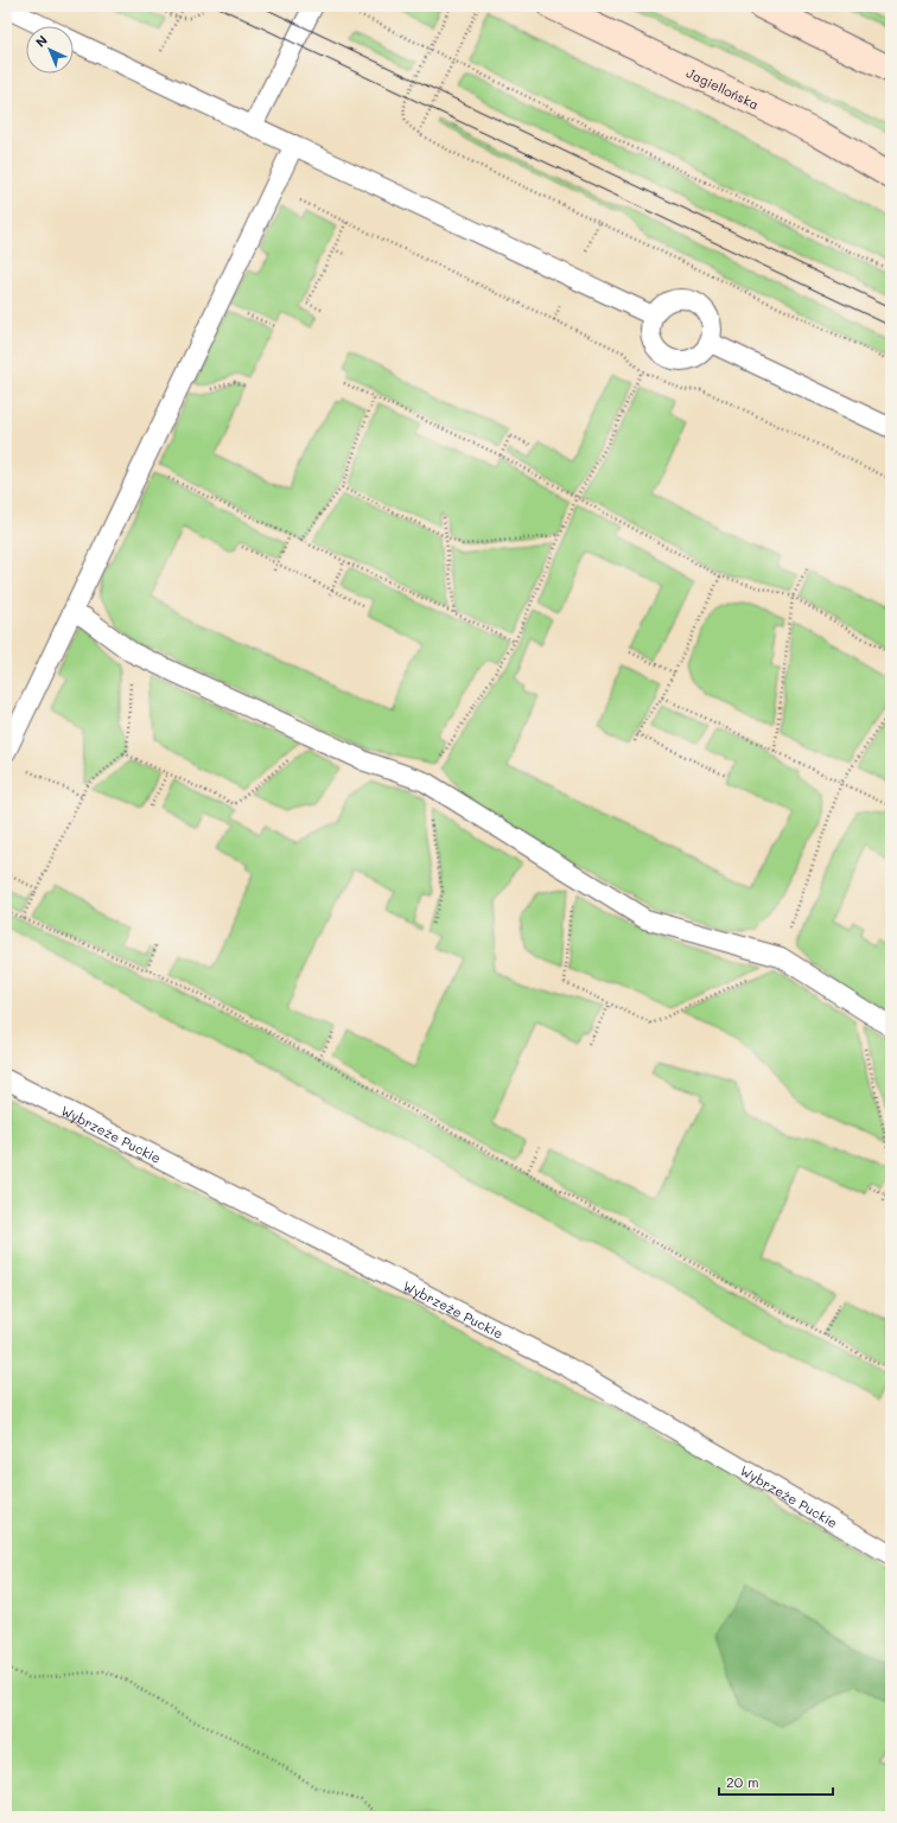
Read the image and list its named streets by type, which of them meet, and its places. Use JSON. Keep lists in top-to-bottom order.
{
  "streets": {
    "main road": ["Jagiellońska"],
    "lane": ["Wybrzeże Puckie"]
  },
  "scale_bar": "20 m",
  "north": "top left"
}
